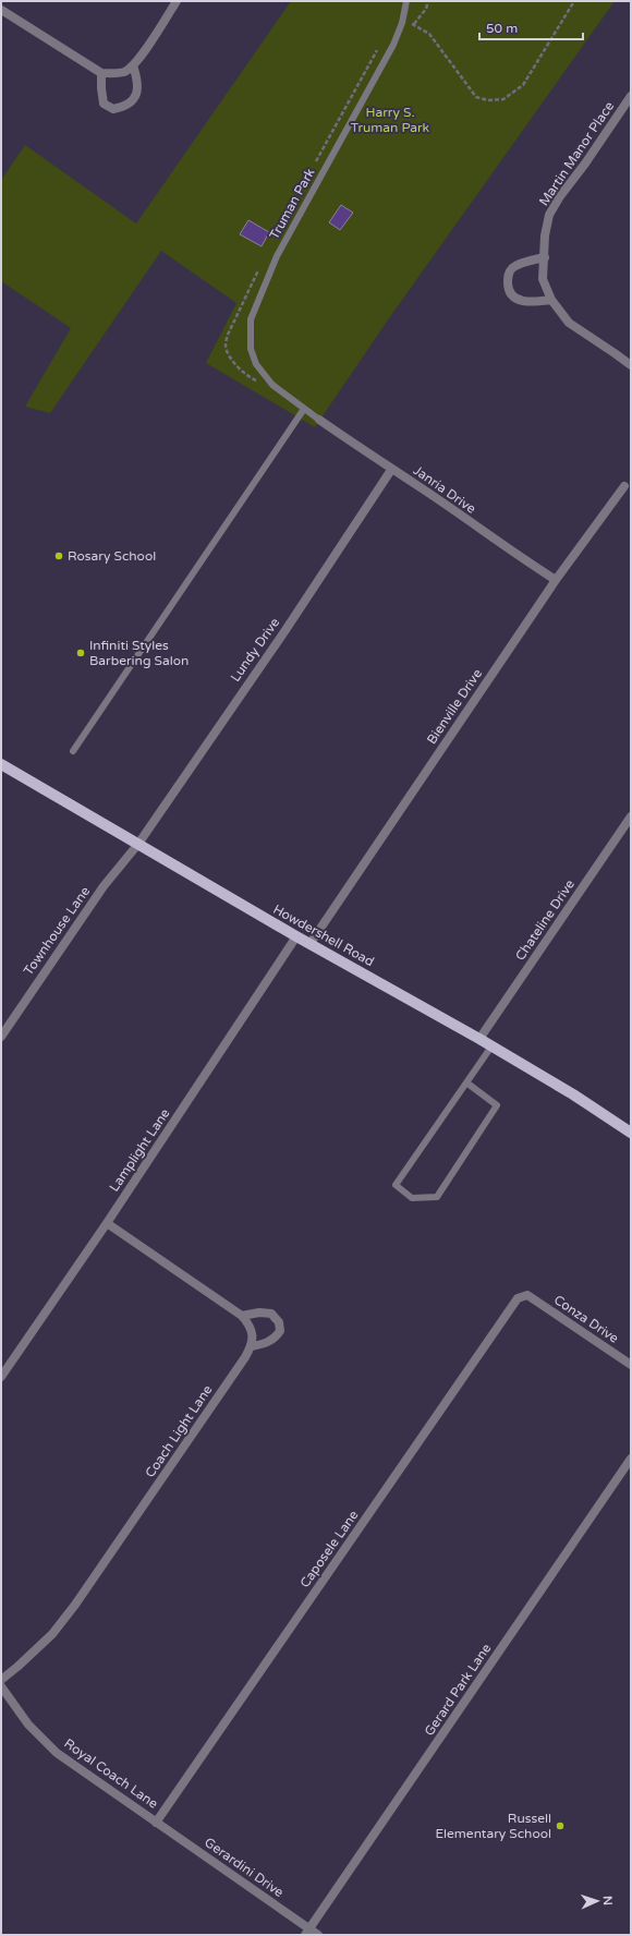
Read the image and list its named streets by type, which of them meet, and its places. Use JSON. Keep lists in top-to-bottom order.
{
  "streets": {
    "main road": ["Howdershell Road"],
    "street": [
      "Martin Manor Place",
      "Janria Drive",
      "Lundy Drive",
      "Bienville Drive",
      "Chateline Drive",
      "Townhouse Lane",
      "Lamplight Lane",
      "Conza Drive",
      "Coach Light Lane",
      "Caposele Lane",
      "Gerard Park Lane",
      "Royal Coach Lane",
      "Gerardini Drive"
    ],
    "lane": ["Truman Park"]
  },
  "crossings": [
    ["Truman Park", "Janria Drive"],
    ["Janria Drive", "Lundy Drive"],
    ["Janria Drive", "Bienville Drive"],
    ["Lundy Drive", "Townhouse Lane"],
    ["Lundy Drive", "Howdershell Road"],
    ["Bienville Drive", "Howdershell Road"],
    ["Chateline Drive", "Howdershell Road"],
    ["Townhouse Lane", "Howdershell Road"],
    ["Howdershell Road", "Lamplight Lane"],
    ["Conza Drive", "Caposele Lane"],
    ["Caposele Lane", "Royal Coach Lane"],
    ["Caposele Lane", "Gerardini Drive"],
    ["Gerard Park Lane", "Gerardini Drive"],
    ["Royal Coach Lane", "Gerardini Drive"]
  ],
  "parks": ["Harry S. Truman Park"],
  "places": ["Rosary School", "Infiniti Styles Barbering Salon", "Russell Elementary School"],
  "scale_bar": "50 m",
  "north": "right"
}
